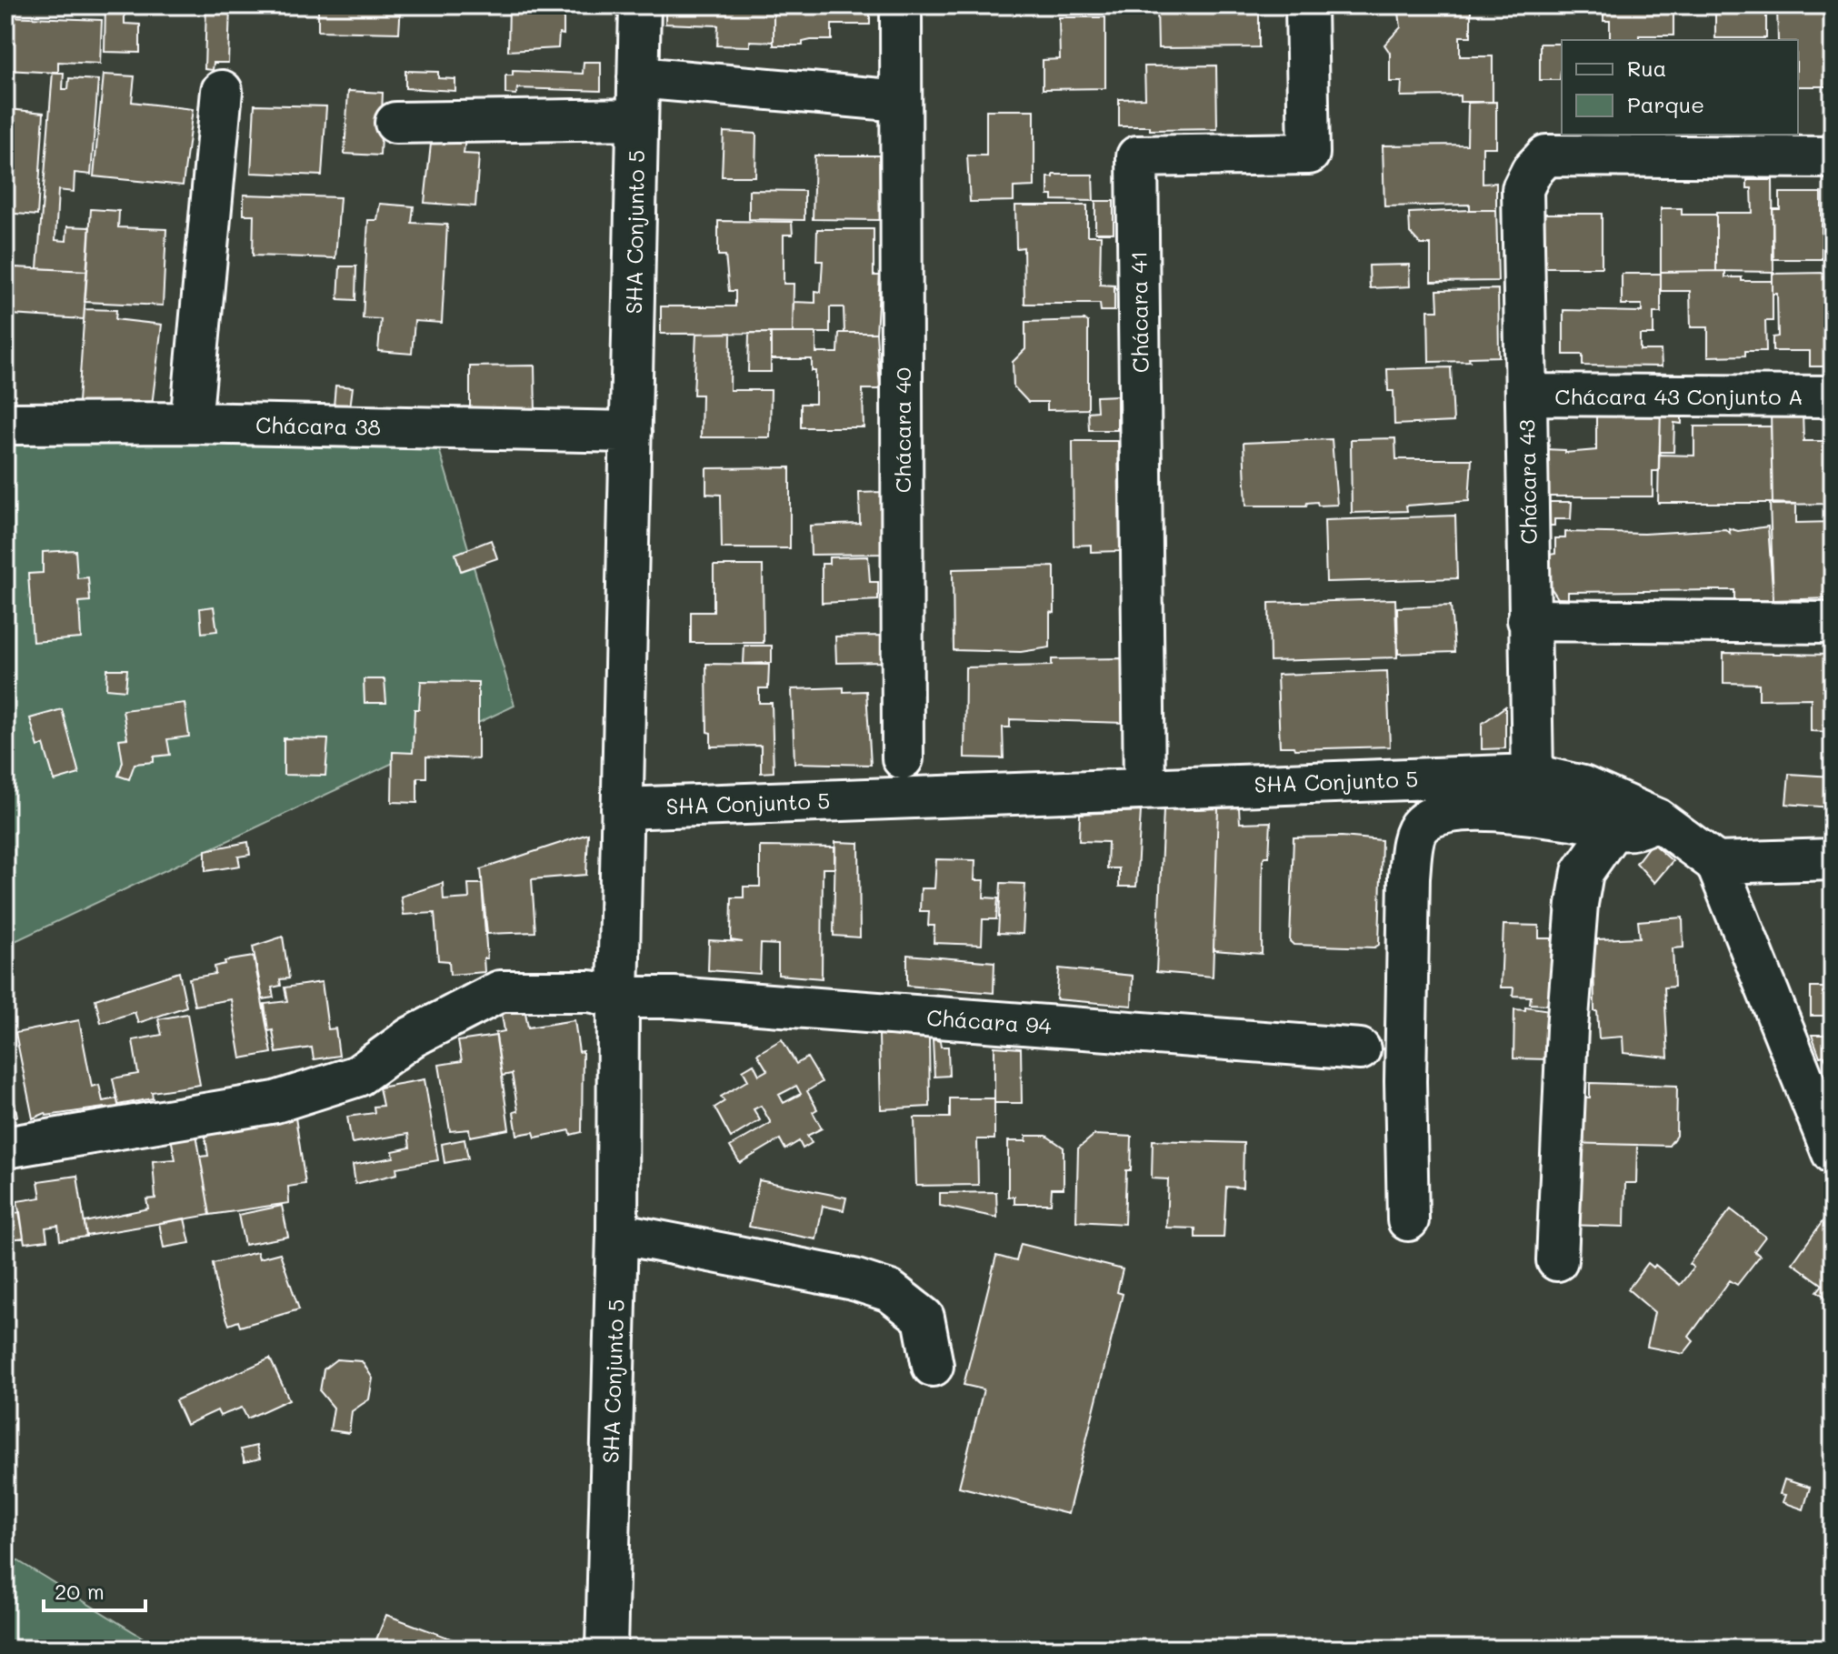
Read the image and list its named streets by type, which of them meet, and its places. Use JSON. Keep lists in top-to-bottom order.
{
  "streets": {
    "street": [
      "SHA Conjunto 5",
      "Chácara 41",
      "Chácara 43 Conjunto A",
      "Chácara 38",
      "Chácara 40",
      "Chácara 43",
      "Chácara 94"
    ]
  },
  "crossings": [
    ["SHA Conjunto 5", "Chácara 41"],
    ["SHA Conjunto 5", "Chácara 38"],
    ["SHA Conjunto 5", "Chácara 43"],
    ["SHA Conjunto 5", "Chácara 94"],
    ["Chácara 43 Conjunto A", "Chácara 43"]
  ],
  "legend": ["Rua", "Parque"],
  "scale_bar": "20 m"
}
